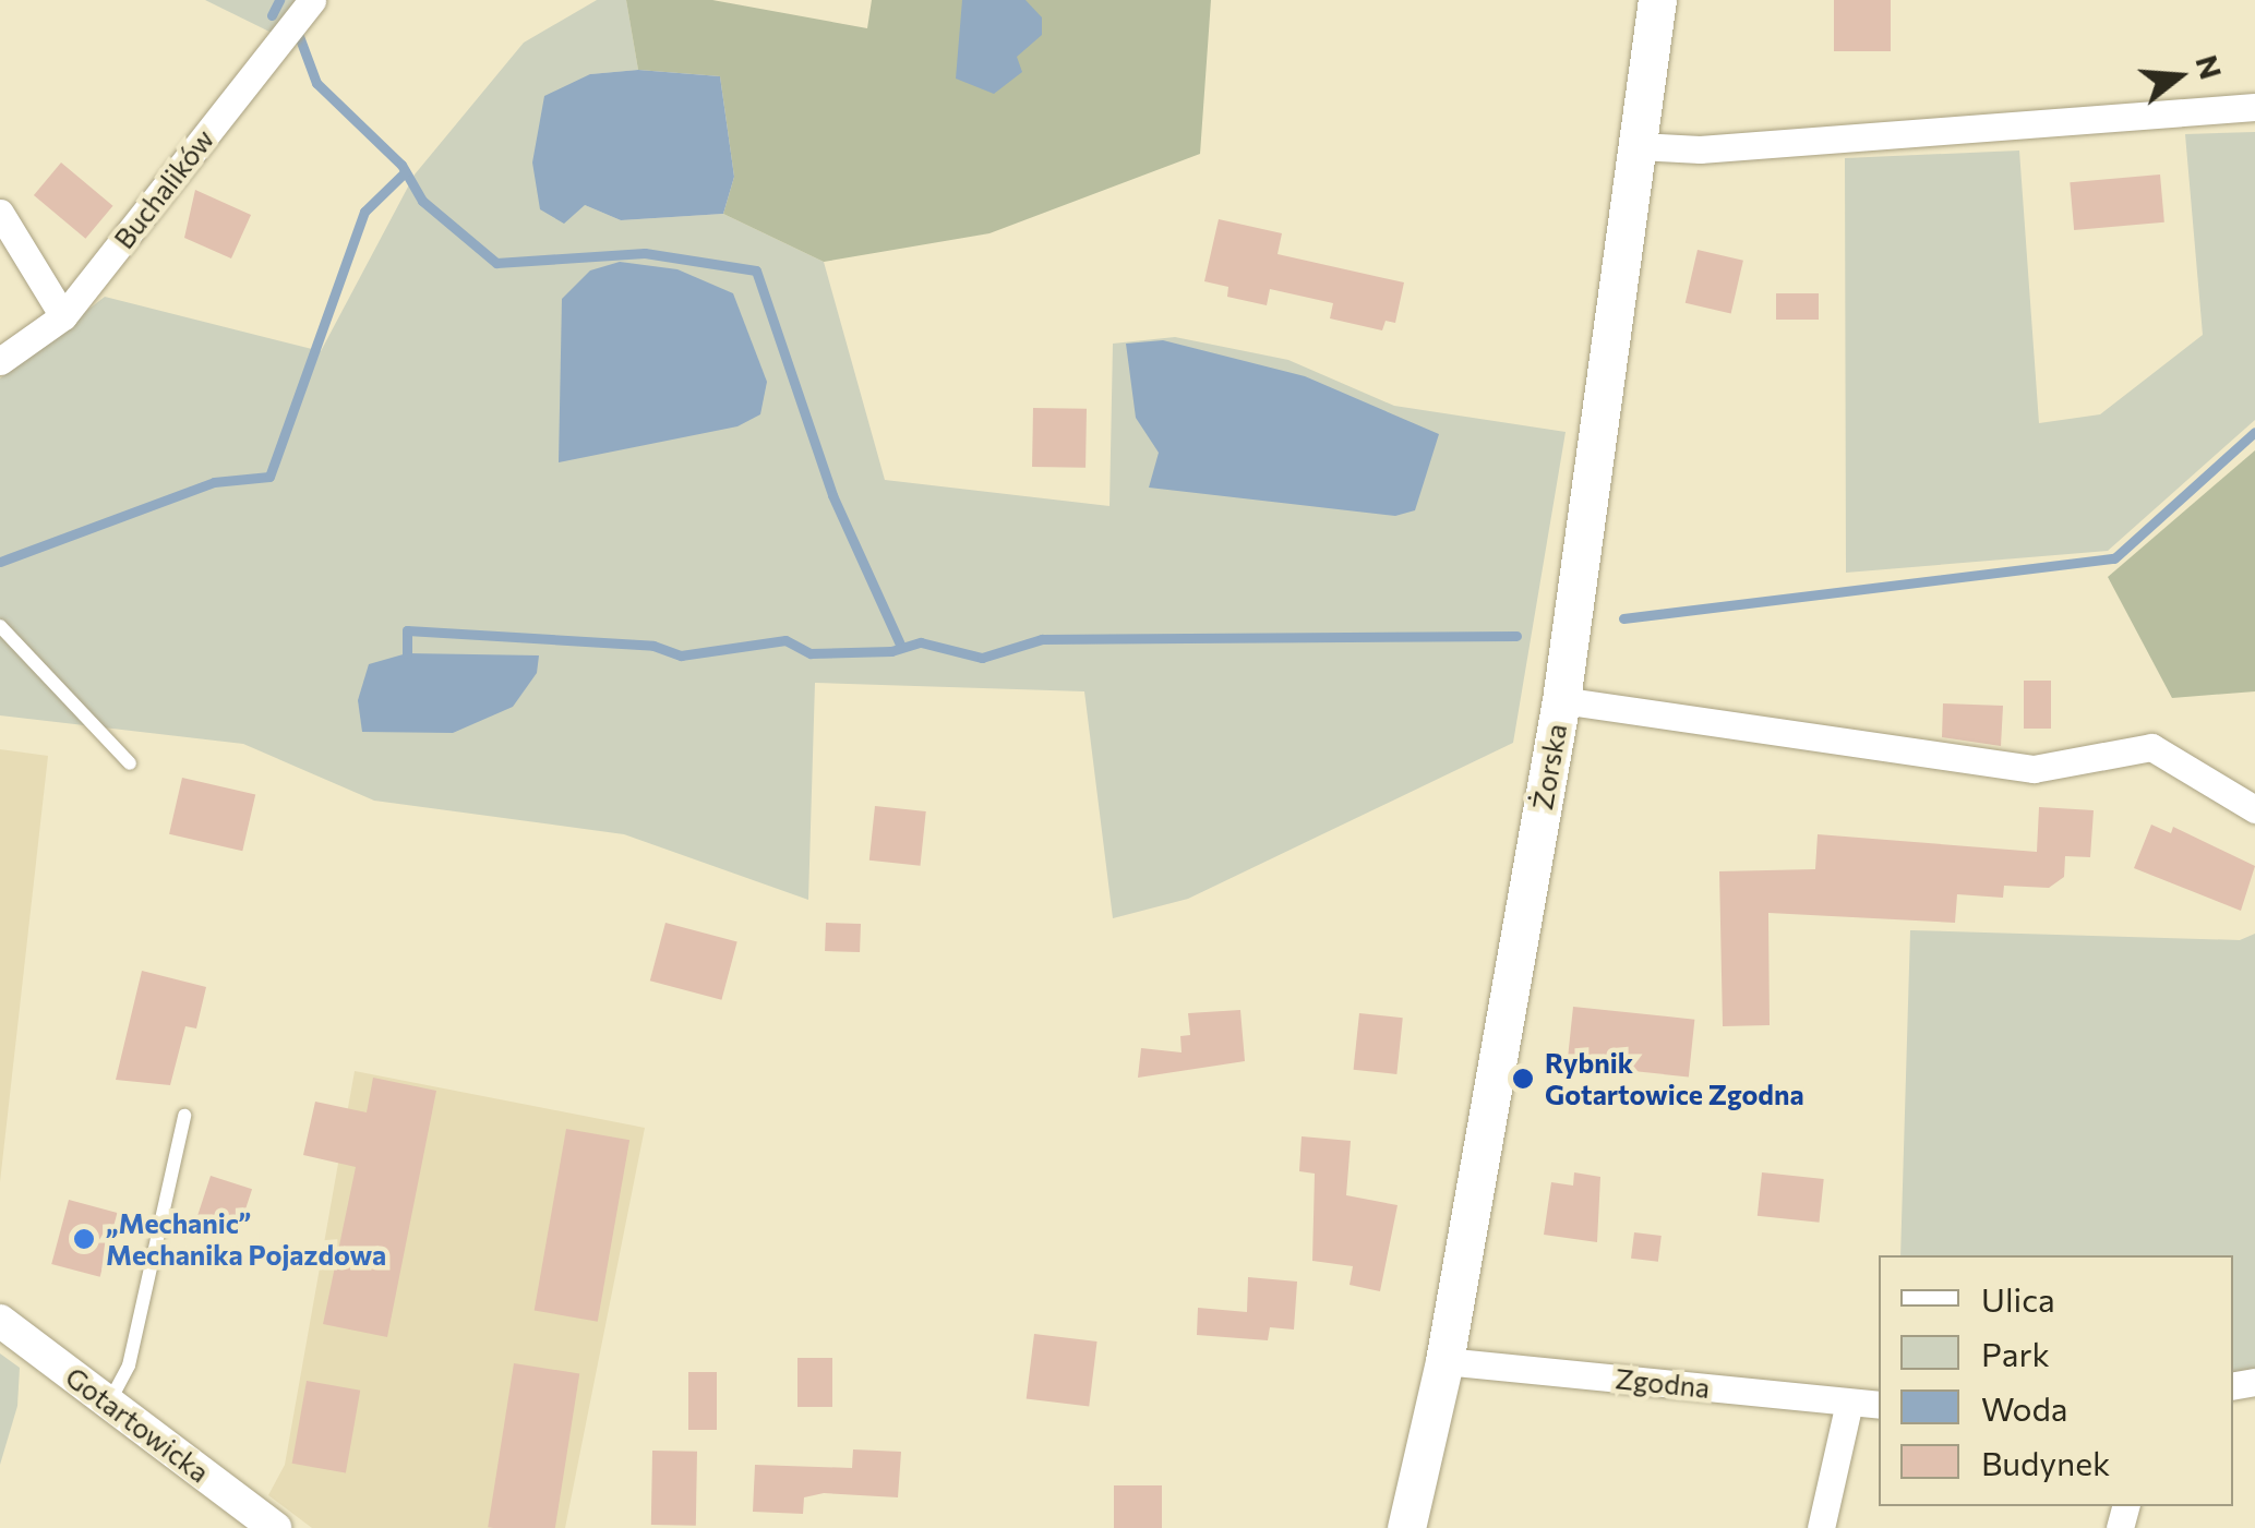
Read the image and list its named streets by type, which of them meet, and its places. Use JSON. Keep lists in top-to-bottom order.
{
  "streets": {
    "main road": ["Żorska"],
    "street": ["Buchalików", "Zgodna", "Gotartowicka"]
  },
  "crossings": [
    ["Żorska", "Zgodna"]
  ],
  "places": ["Rybnik Gotartowice Zgodna", "„Mechanic” Mechanika Pojazdowa"],
  "legend": [
    "Ulica",
    "Park",
    "Woda",
    "Budynek"
  ],
  "north": "right"
}
